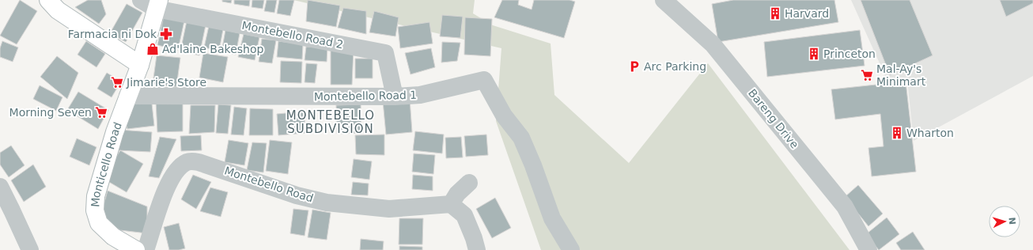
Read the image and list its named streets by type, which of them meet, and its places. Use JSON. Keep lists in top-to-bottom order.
{
  "streets": {
    "main road": ["Monticello Road"],
    "street": [
      "Montebello Road 2",
      "Montebello Road 1",
      "Bareng Drive",
      "Montebello Road"
    ]
  },
  "crossings": [
    ["Montebello Road 2", "Montebello Road 1"],
    ["Montebello Road 2", "Monticello Road"],
    ["Montebello Road 1", "Monticello Road"]
  ],
  "districts": ["MONTEBELLO SUBDIVISION"],
  "places": {
    "building": ["Harvard", "Princeton", "Wharton"],
    "pharmacy": ["Farmacia ni Dok"],
    "shop": ["Ad'laine Bakeshop"],
    "parking": ["Arc Parking"],
    "supermarket": ["Mal-Ay's Minimart", "Jimarie's Store", "Morning Seven"]
  },
  "north": "right"
}
